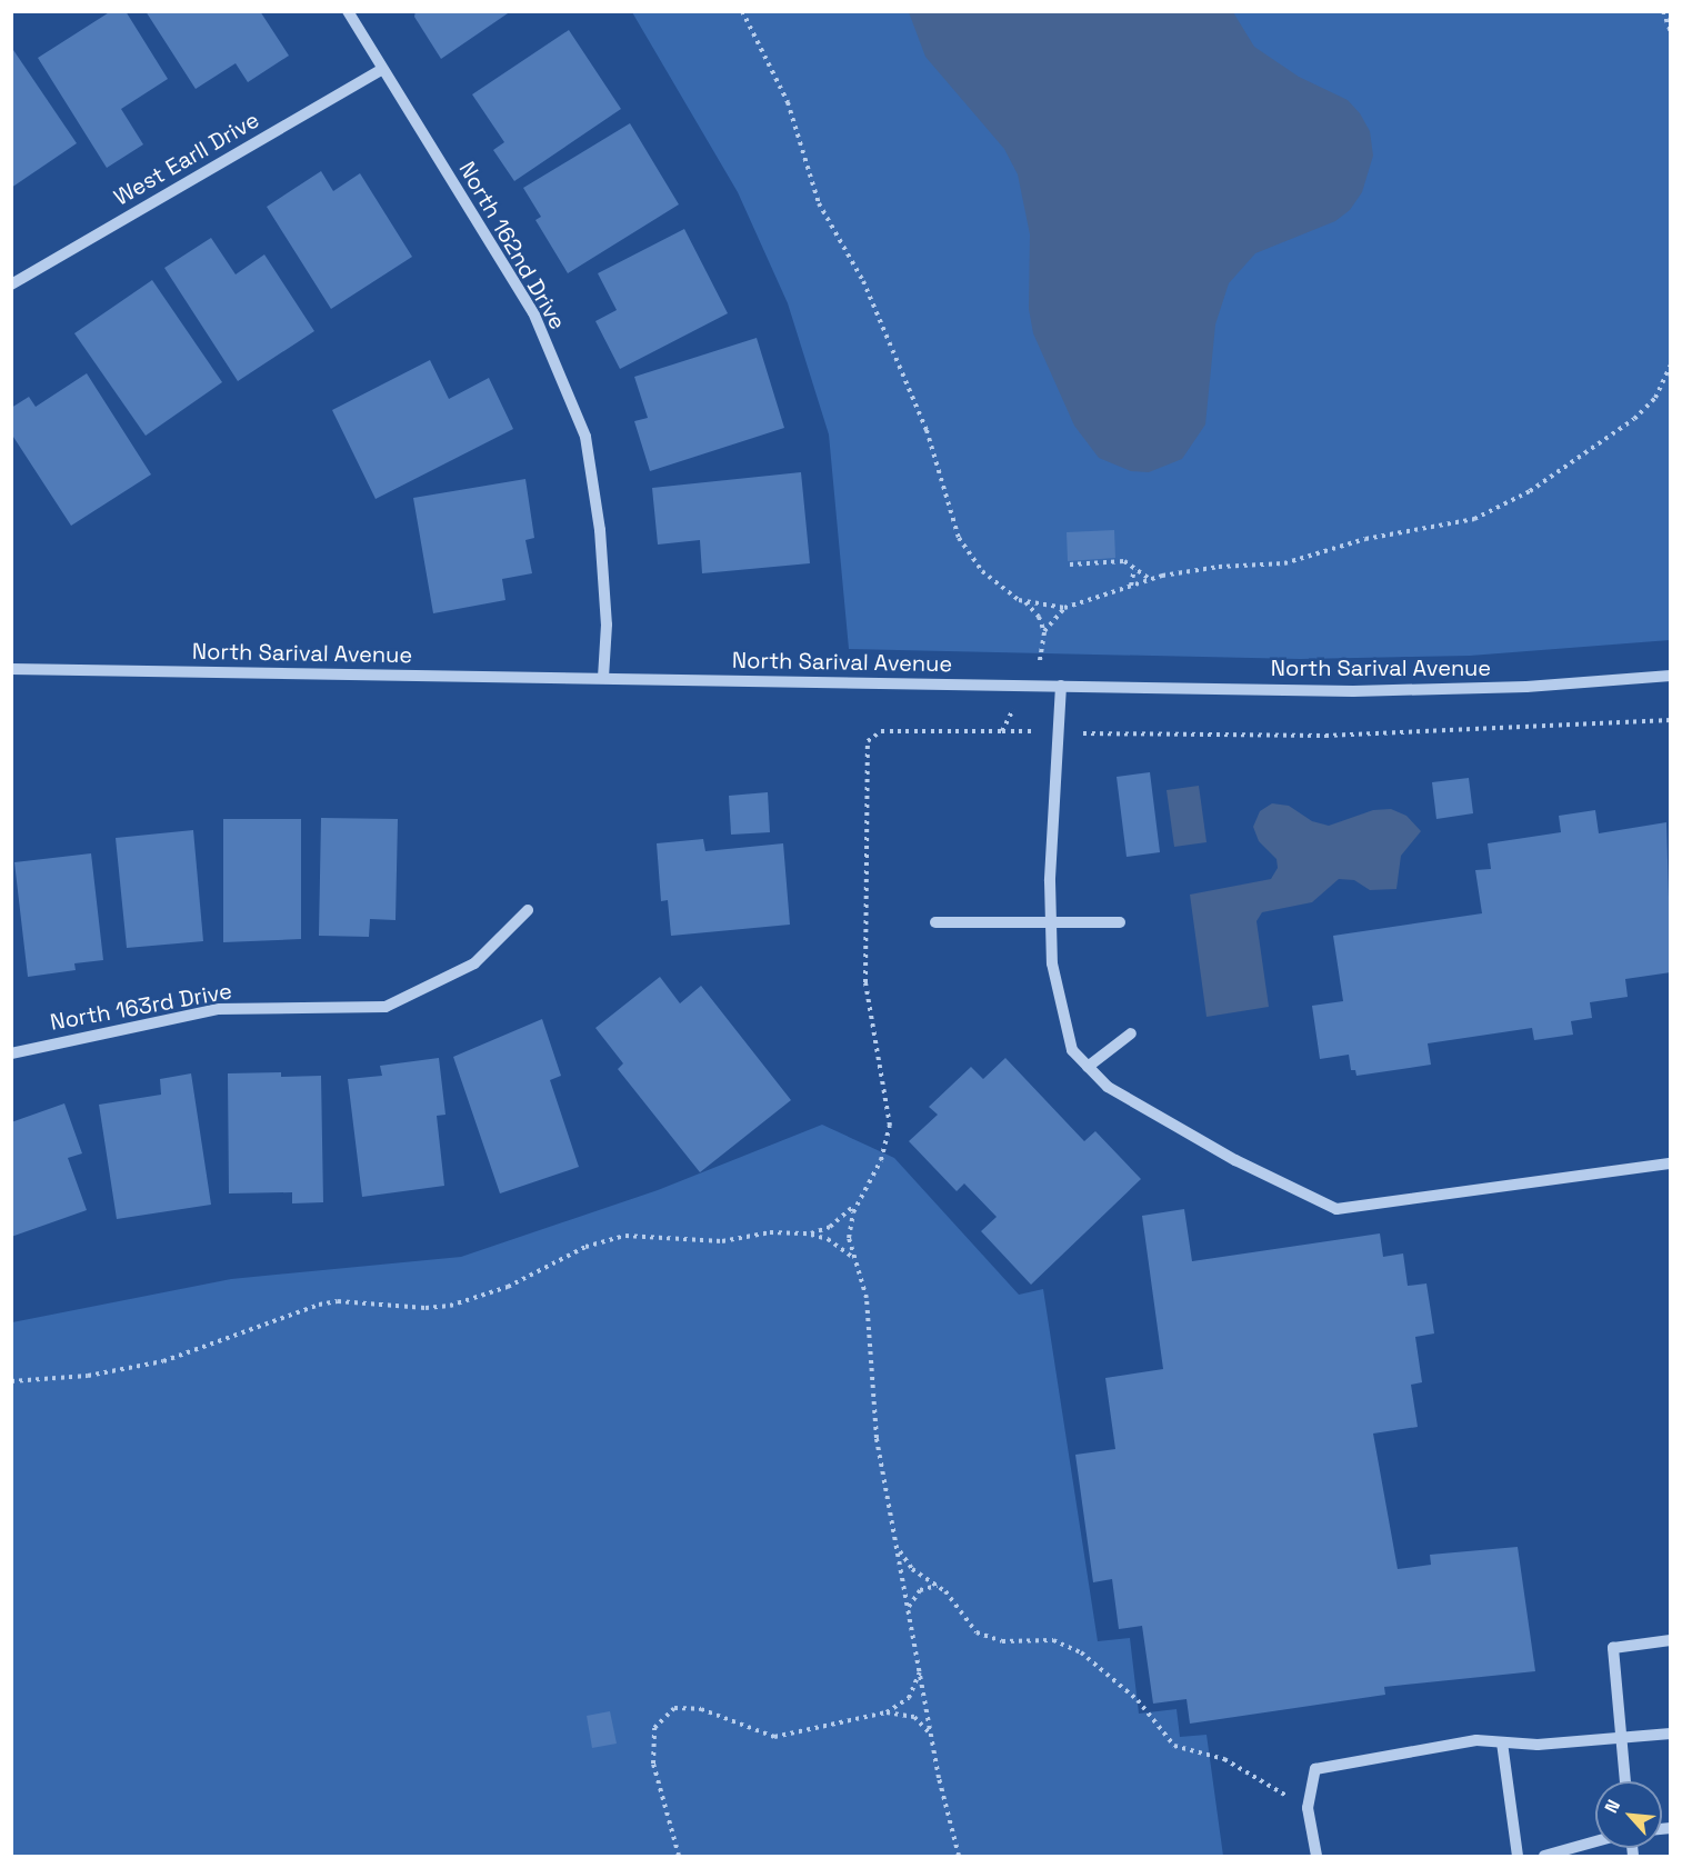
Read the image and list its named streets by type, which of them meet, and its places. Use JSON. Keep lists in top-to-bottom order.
{
  "streets": {
    "street": [
      "West Earll Drive",
      "North 162nd Drive",
      "North Sarival Avenue",
      "North 163rd Drive"
    ]
  },
  "crossings": [
    ["West Earll Drive", "North 162nd Drive"],
    ["North 162nd Drive", "North Sarival Avenue"]
  ],
  "north": "top left"
}
